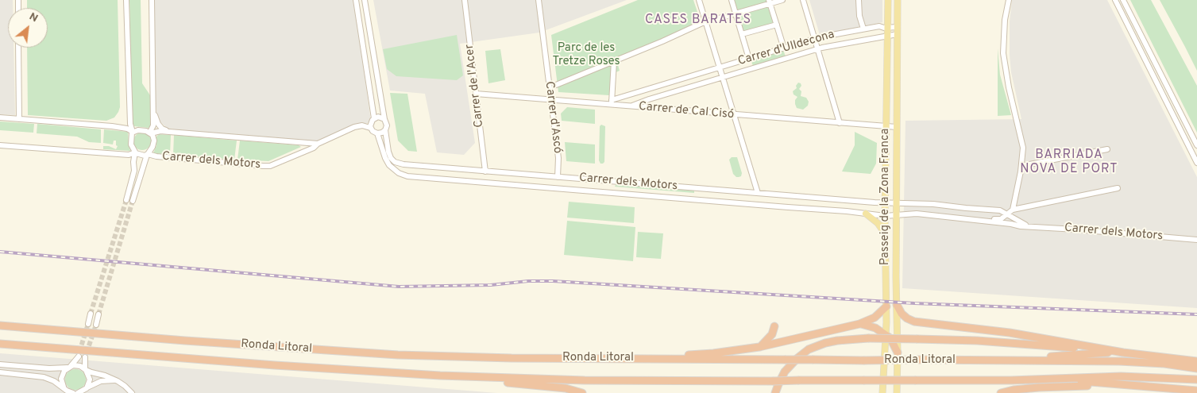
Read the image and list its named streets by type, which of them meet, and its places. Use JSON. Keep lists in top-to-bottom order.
{
  "streets": {
    "highway": ["Ronda Litoral"],
    "main road": ["Passeig de la Zona Franca"],
    "street": [
      "Carrer d'Ulldecona",
      "Carrer de l'Acer",
      "Carrer de Cal Cisó",
      "Carrer d'Ascó",
      "Carrer dels Motors"
    ]
  },
  "crossings": [
    ["Carrer d'Ulldecona", "Carrer de Cal Cisó"],
    ["Carrer d'Ulldecona", "Passeig de la Zona Franca"],
    ["Carrer de l'Acer", "Carrer de Cal Cisó"],
    ["Carrer de l'Acer", "Carrer dels Motors"],
    ["Carrer de Cal Cisó", "Carrer d'Ascó"],
    ["Carrer de Cal Cisó", "Passeig de la Zona Franca"],
    ["Carrer d'Ascó", "Carrer dels Motors"],
    ["Carrer dels Motors", "Passeig de la Zona Franca"]
  ],
  "districts": ["CASES BARATES", "BARRIADA NOVA DE PORT"],
  "parks": ["Parc de les Tretze Roses"],
  "north": "top right"
}
